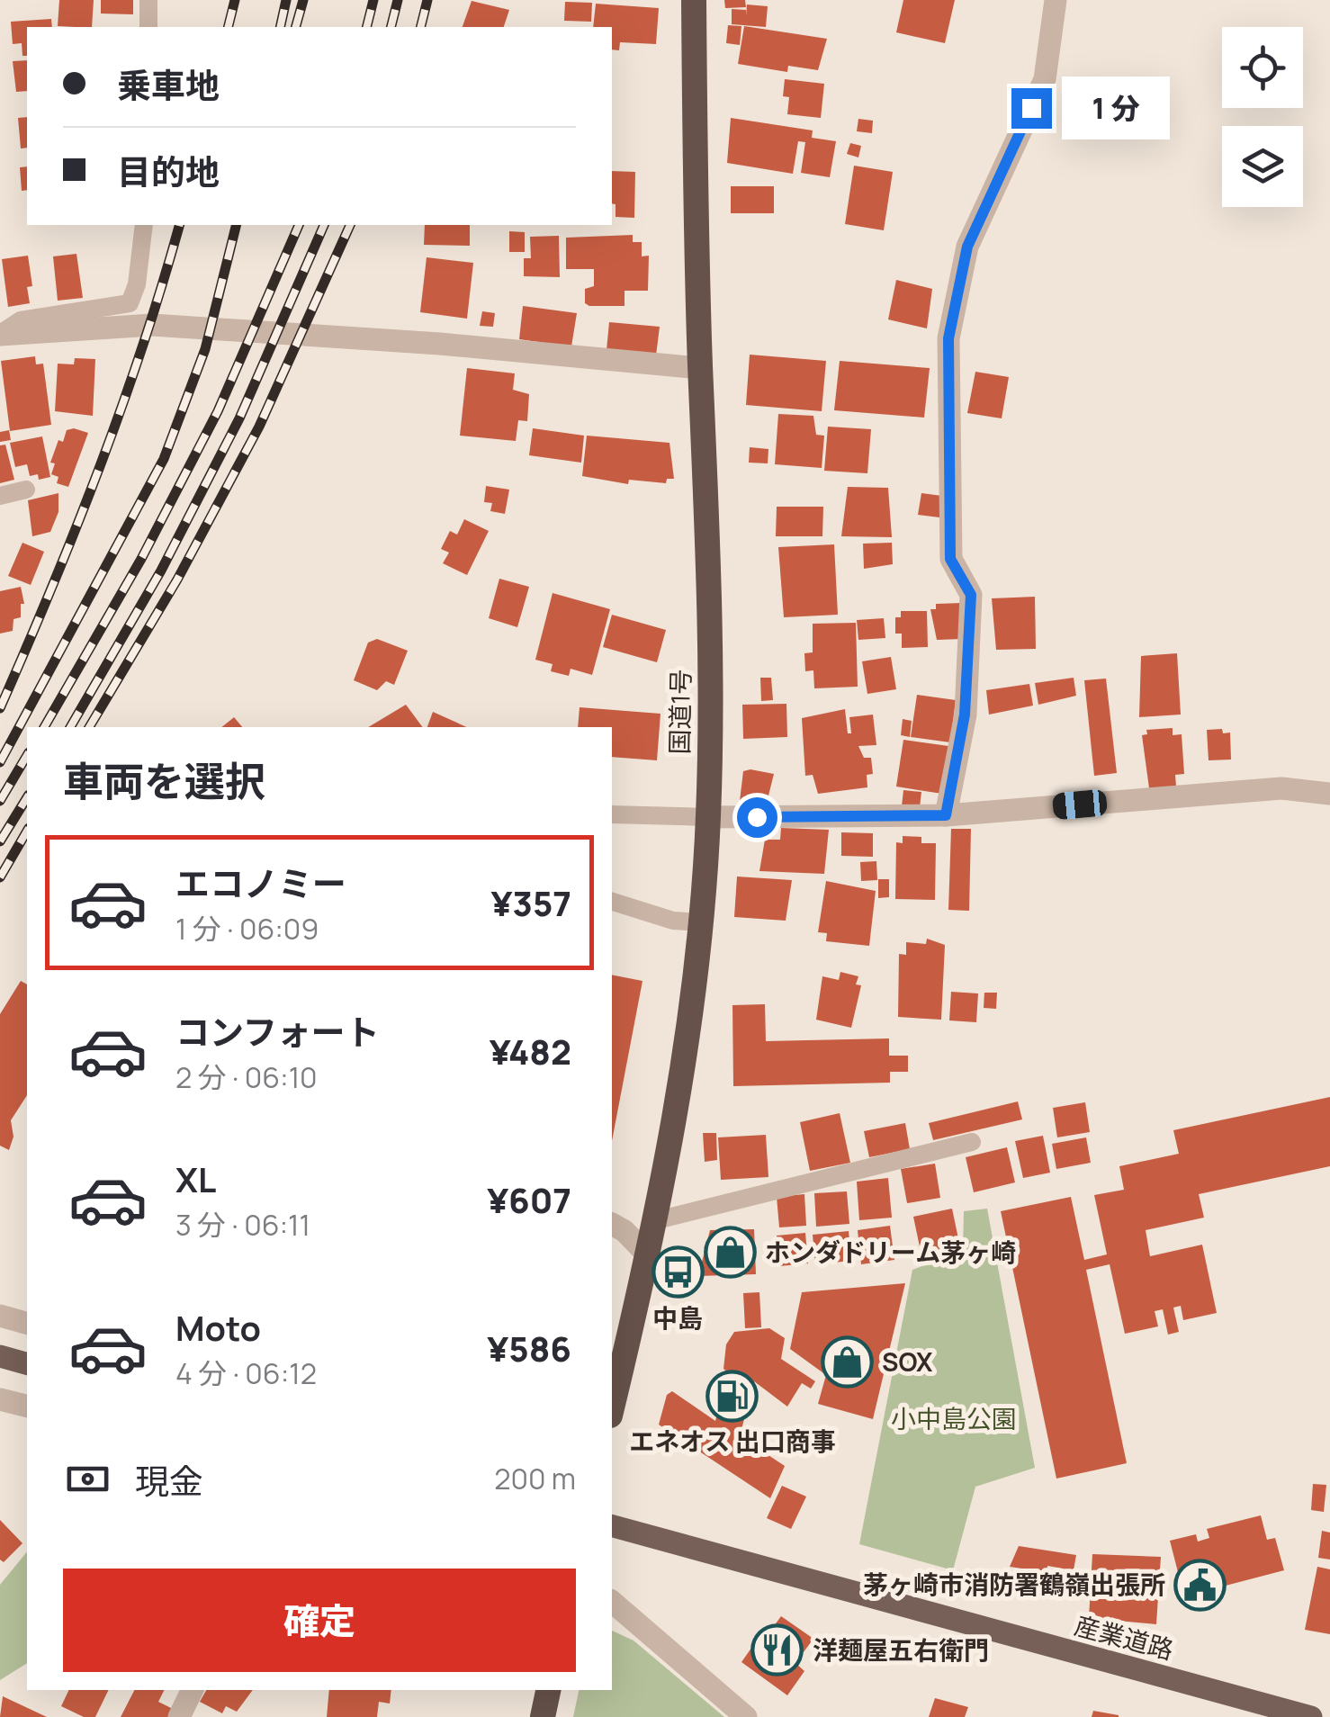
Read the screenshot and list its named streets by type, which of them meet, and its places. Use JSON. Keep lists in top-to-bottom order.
{
  "streets": {
    "highway": ["国道1号"],
    "main road": ["産業道路"]
  },
  "parks": ["小中島公園"],
  "places": {
    "shop": ["ホンダドリーム茅ヶ崎", "SOX"],
    "bus stop": ["中島"],
    "fuel station": ["エネオス 出口商事"],
    "public building": ["茅ヶ崎市消防署鶴嶺出張所"],
    "restaurant": ["洋麺屋五右衛門"]
  },
  "page": {
    "banner": ["乗車地", "目的地"],
    "bubble": "1 分",
    "heading": "車両を選択",
    "list": [
      {
        "name": "エコノミー",
        "note": "1 分 · 06:09",
        "value": "¥357"
      },
      {
        "name": "コンフォート",
        "note": "2 分 · 06:10",
        "value": "¥482"
      },
      {
        "name": "XL",
        "note": "3 分 · 06:11",
        "value": "¥607"
      },
      {
        "name": "Moto",
        "note": "4 分 · 06:12",
        "value": "¥586"
      }
    ],
    "pay": ["現金", "200 m"],
    "buttons": "確定"
  }
}
